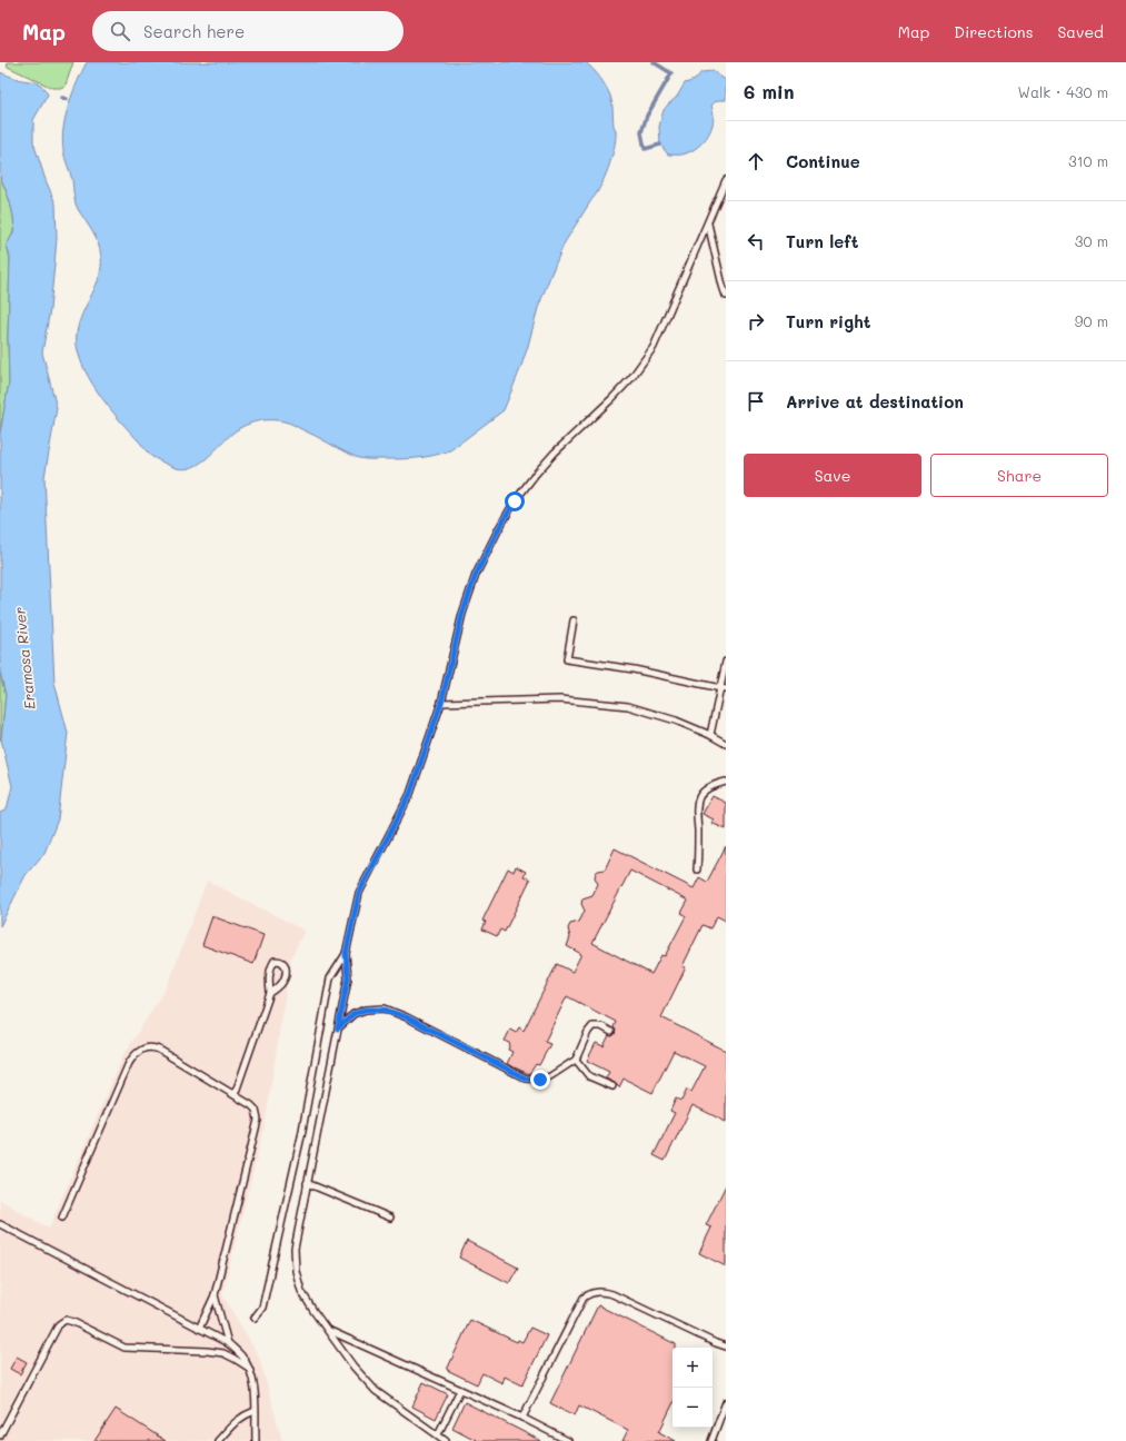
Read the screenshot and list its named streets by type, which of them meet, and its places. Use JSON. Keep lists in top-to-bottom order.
{
  "water": ["Eramosa River"],
  "page": {
    "header": "Map",
    "search": "Search here",
    "nav": ["Map", "Directions", "Saved"],
    "heading": ["6 min", "Walk · 430 m"],
    "list": [
      ["Continue", "310 m"],
      ["Turn left", "30 m"],
      ["Turn right", "90 m"],
      "Arrive at destination"
    ],
    "buttons": ["Save", "Share"],
    "map_buttons": ["+", "−"]
  }
}
